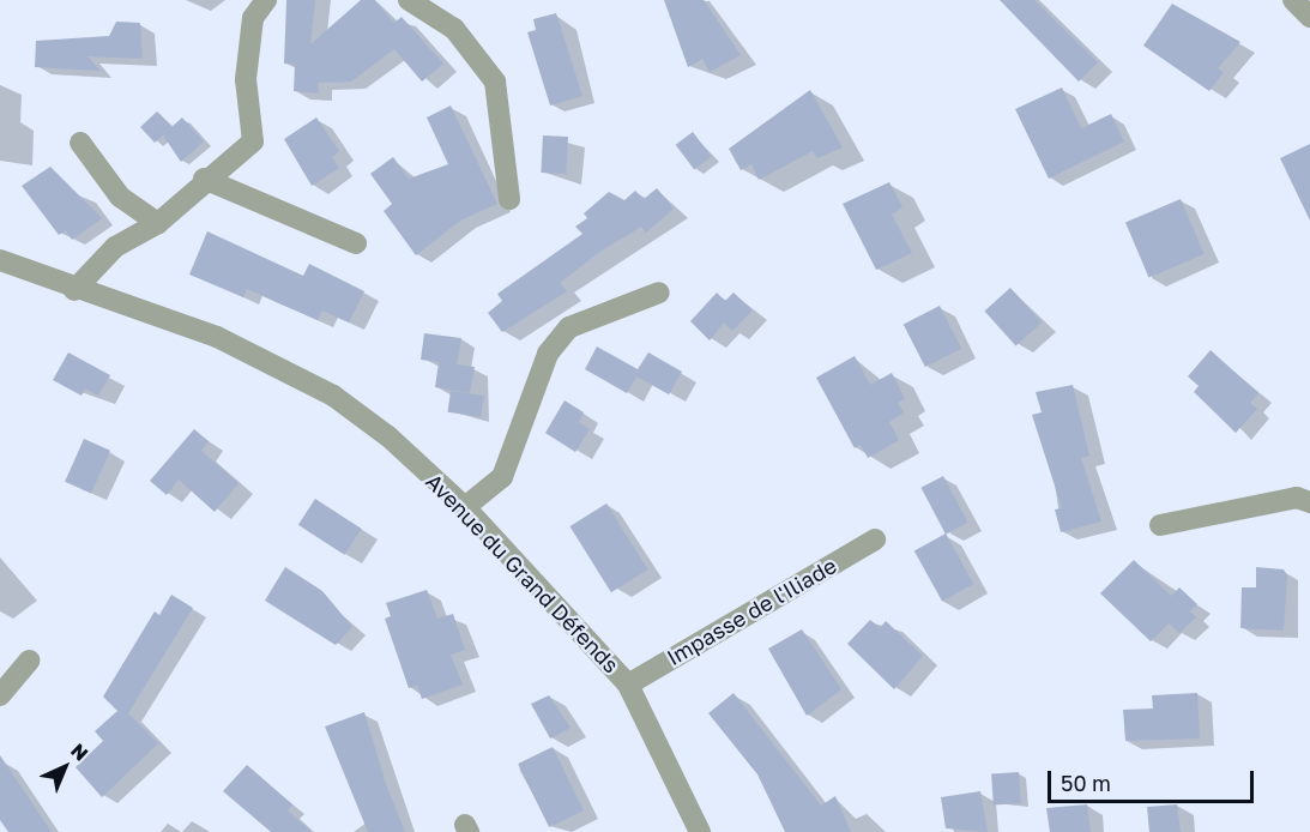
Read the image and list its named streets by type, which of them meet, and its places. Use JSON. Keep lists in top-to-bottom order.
{
  "streets": {
    "street": ["Avenue du Grand Défends", "Impasse de l'Iliade"]
  },
  "crossings": [
    ["Avenue du Grand Défends", "Impasse de l'Iliade"]
  ],
  "scale_bar": "50 m",
  "north": "top right"
}
